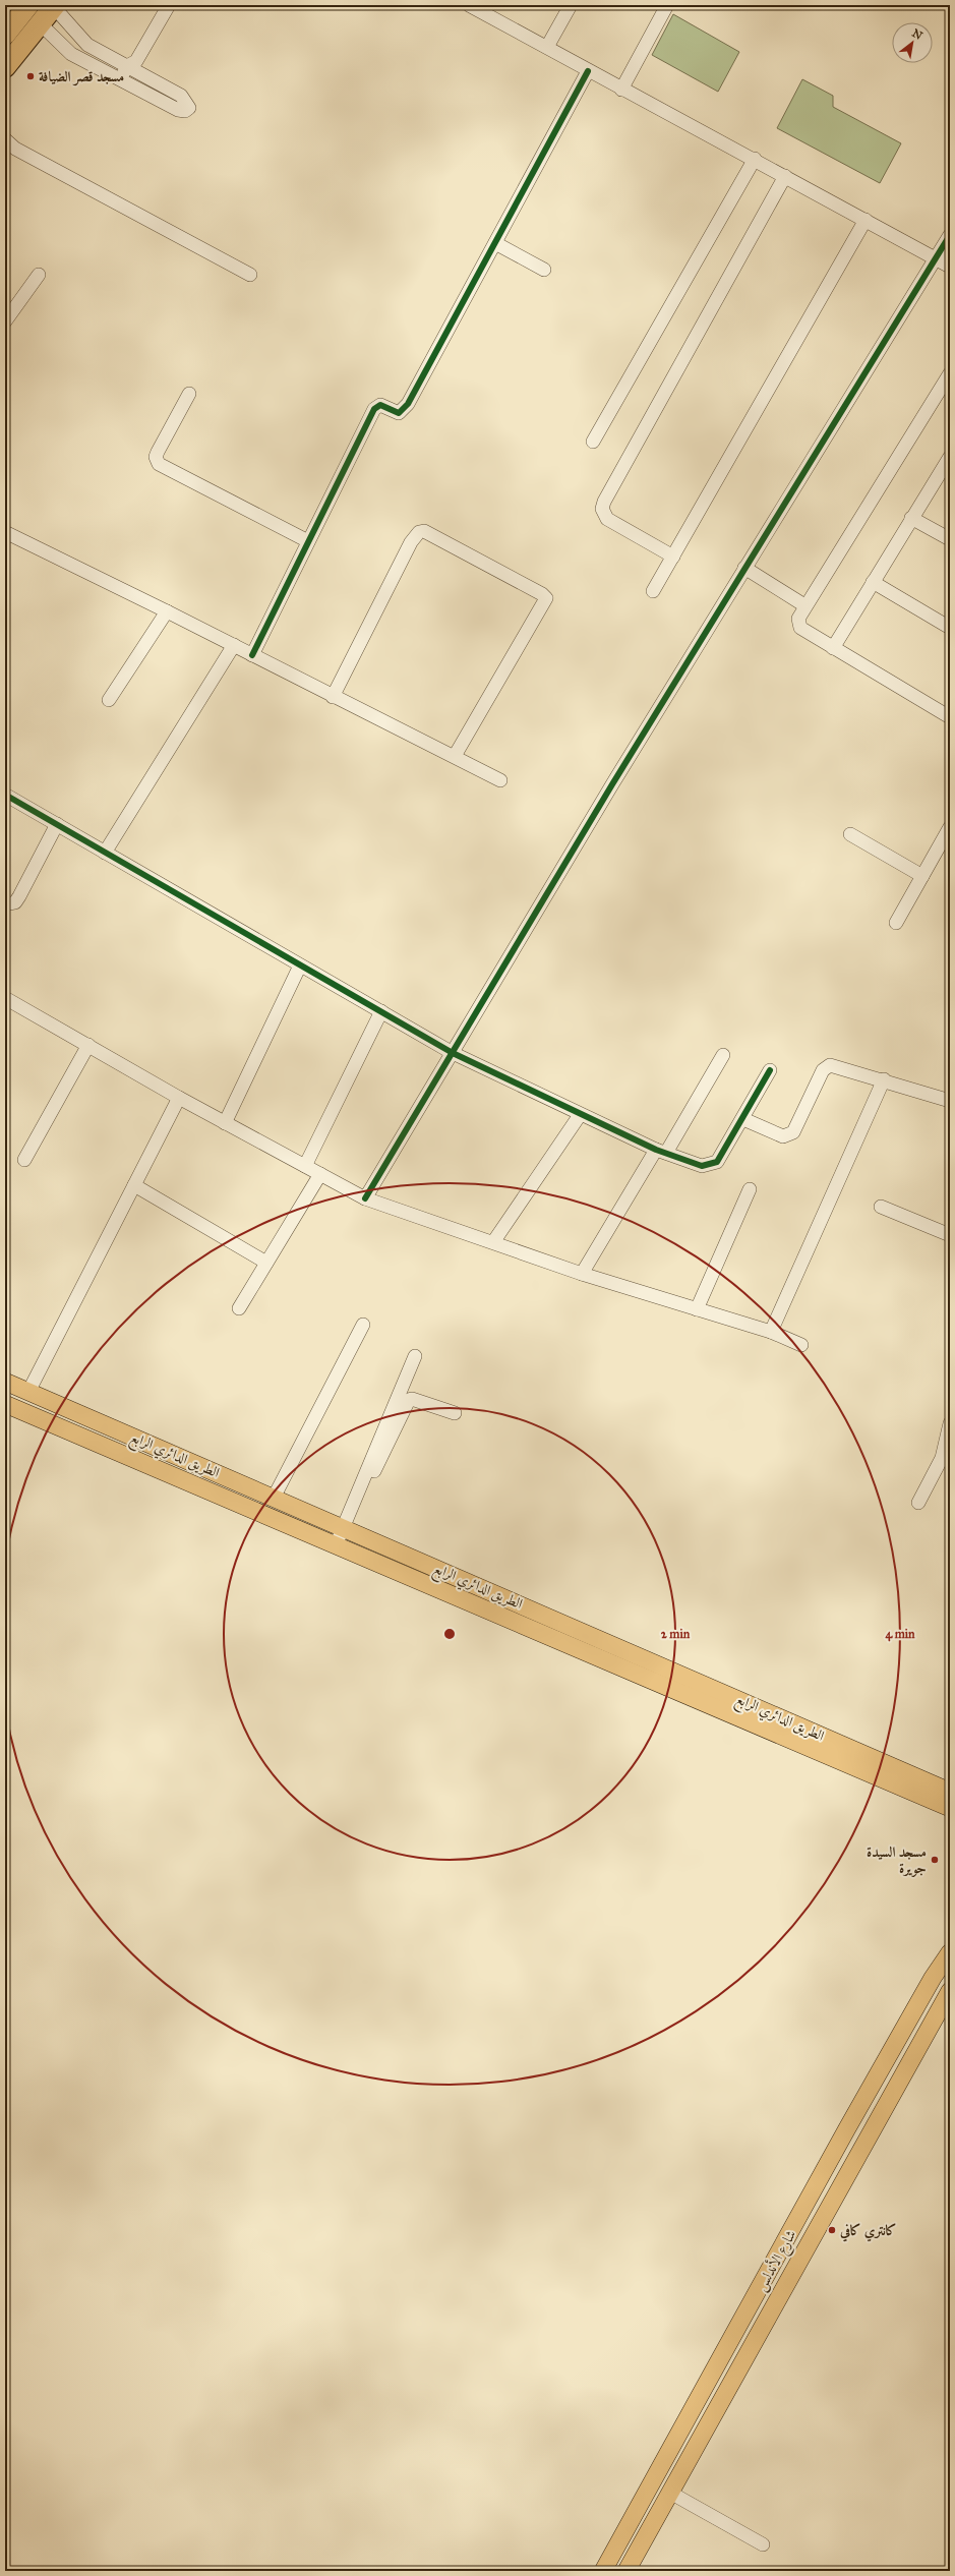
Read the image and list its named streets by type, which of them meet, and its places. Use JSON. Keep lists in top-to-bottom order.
{
  "streets": {
    "main road": ["الطريق الدائري الرابع", "شارع الأندلس"]
  },
  "places": ["مسجد قصر الضيافة", "مسجد السيدة جويرة", "كانتري كافي"],
  "north": "top right",
  "rings": ["2 min", "4 min"]
}
